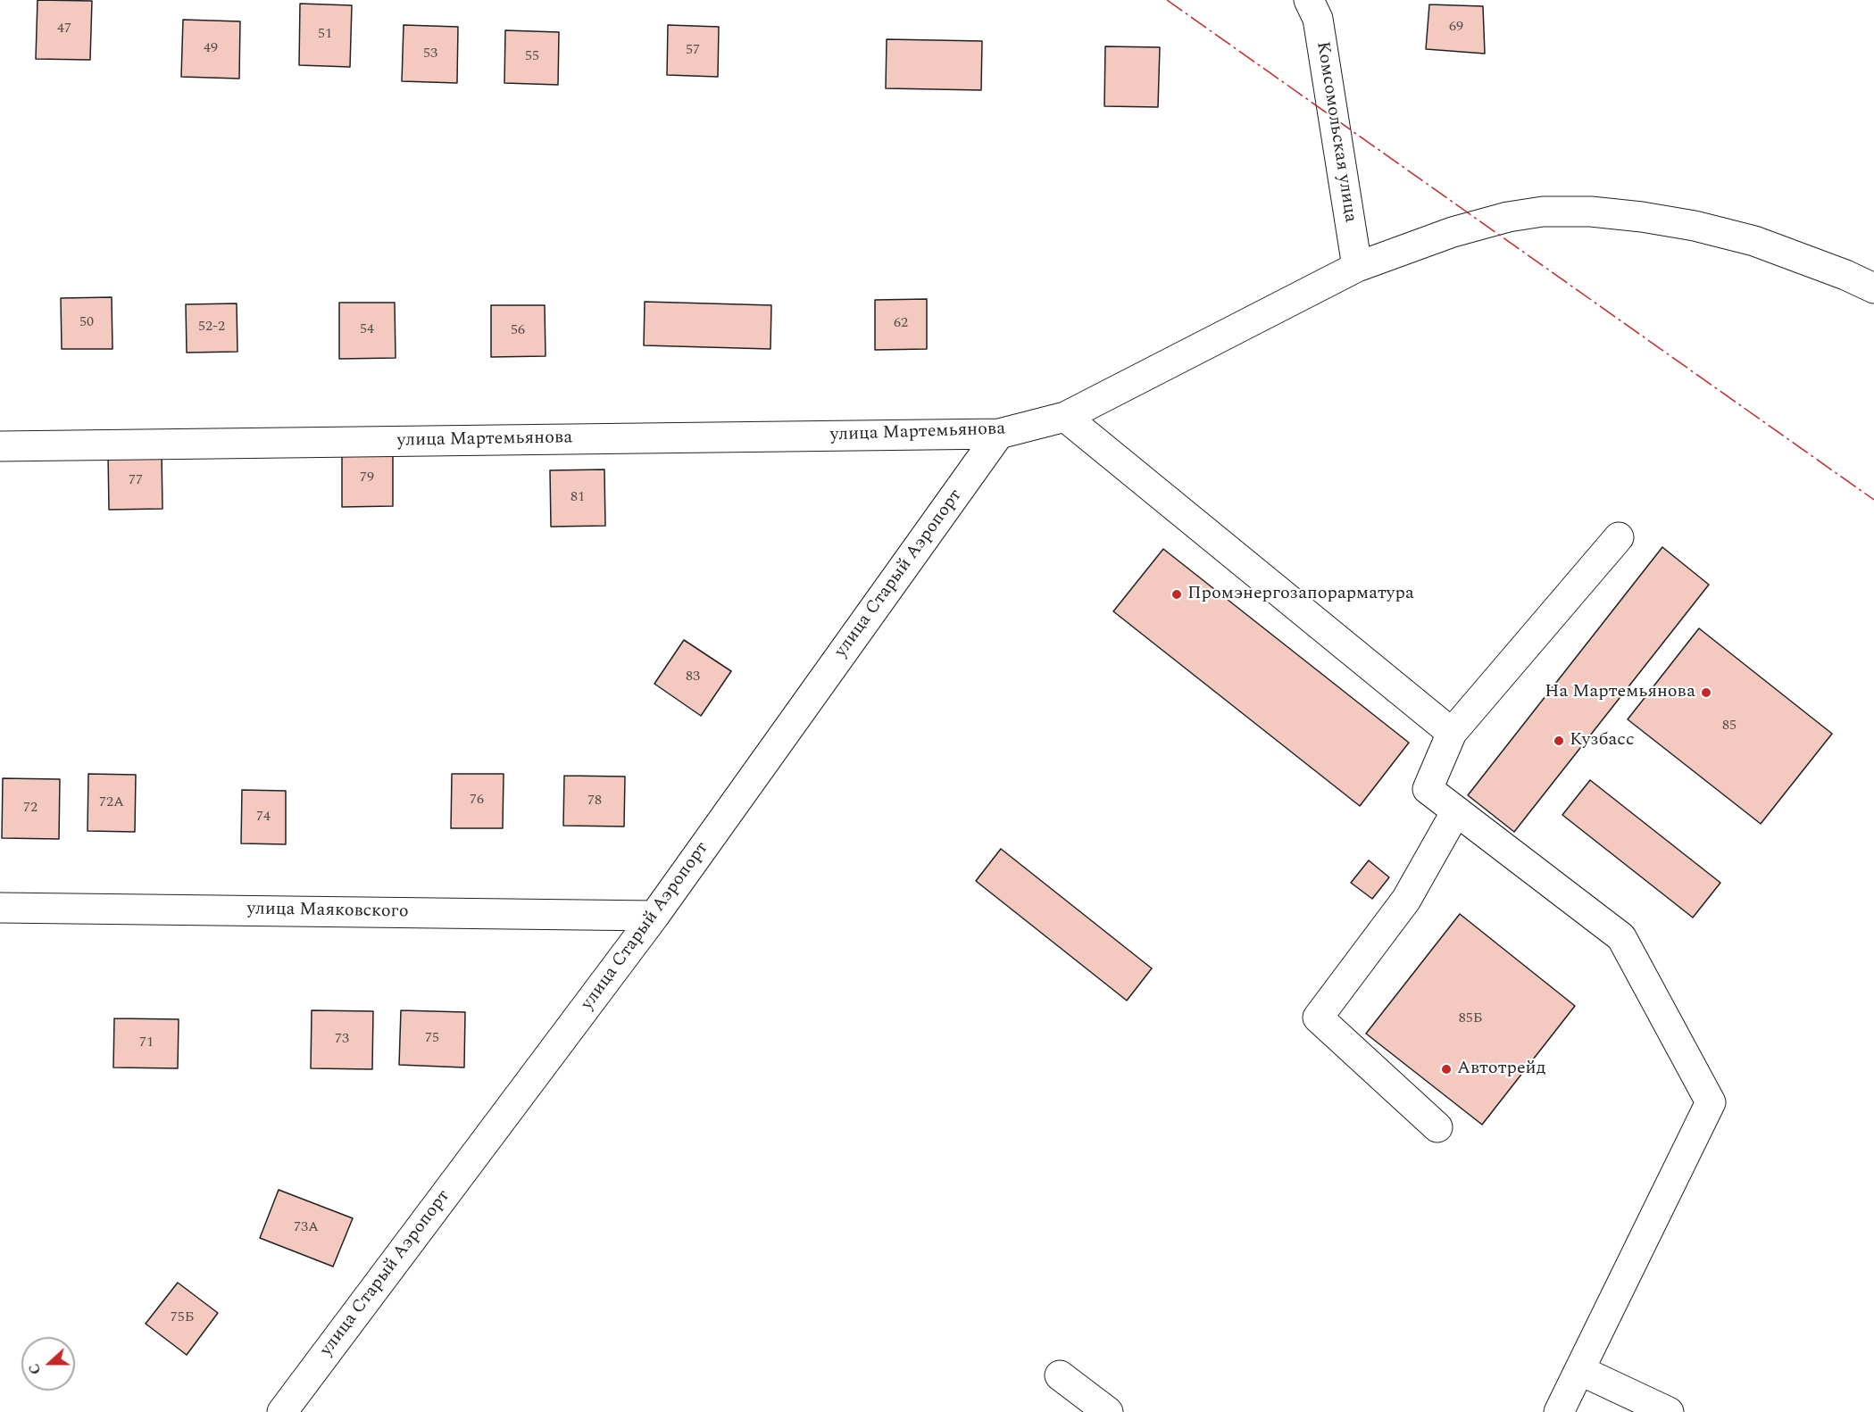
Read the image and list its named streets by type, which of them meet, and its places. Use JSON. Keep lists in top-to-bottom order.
{
  "streets": {
    "street": [
      "Комсомольская улица",
      "улица Мартемьянова",
      "улица Старый Аэропорт",
      "улица Маяковского"
    ]
  },
  "crossings": [
    ["Комсомольская улица", "улица Мартемьянова"],
    ["улица Мартемьянова", "улица Старый Аэропорт"],
    ["улица Старый Аэропорт", "улица Маяковского"]
  ],
  "places": [
    "Промэнергозапорарматура",
    "На Мартемьянова",
    "Кузбасс",
    "Автотрейд"
  ],
  "house_numbers": [
    "69",
    "47",
    "51",
    "49",
    "57",
    "53",
    "55",
    "50",
    "62",
    "52-2",
    "54",
    "56",
    "79",
    "77",
    "81",
    "83",
    "85",
    "76",
    "78",
    "72А",
    "72",
    "74",
    "85Б",
    "75",
    "73",
    "71",
    "73А",
    "75Б"
  ],
  "north": "left"
}
